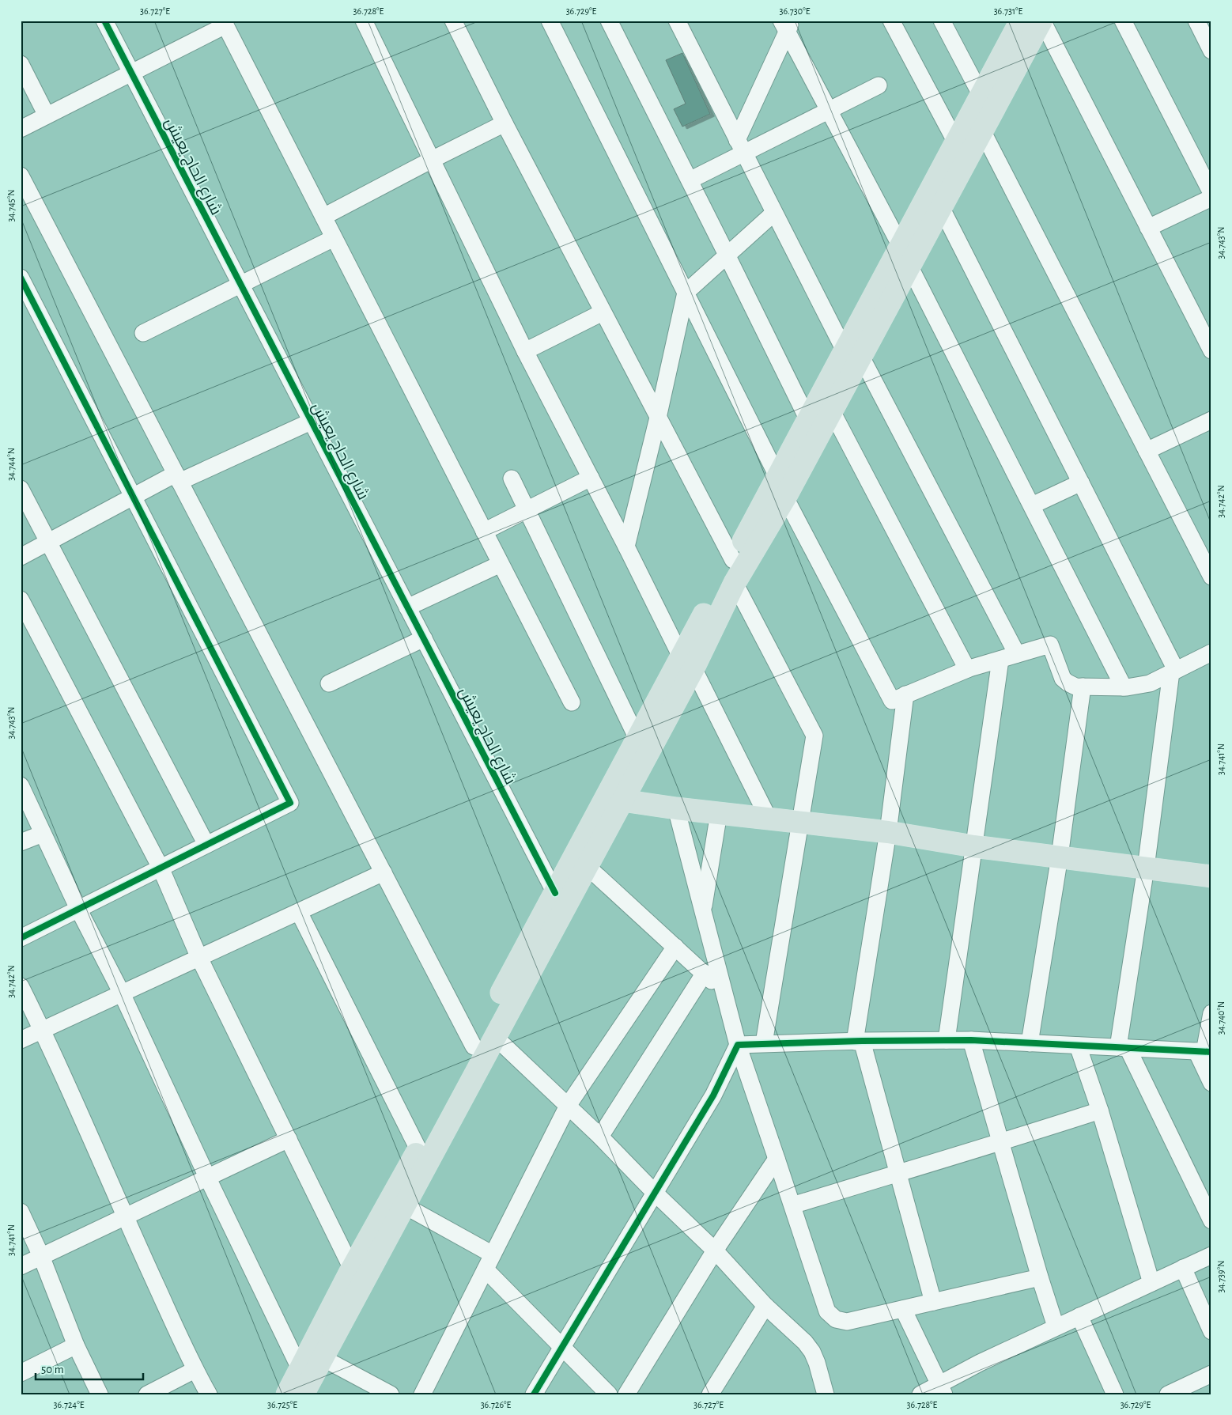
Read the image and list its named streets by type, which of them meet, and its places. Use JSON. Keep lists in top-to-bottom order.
{
  "streets": {
    "street": ["شارع الحاج يعيش"]
  },
  "scale_bar": "50 m",
  "coordinates": [
    "36.727°E",
    "36.728°E",
    "36.729°E",
    "36.730°E",
    "36.731°E",
    "34.745°N",
    "34.743°N",
    "34.744°N",
    "34.742°N",
    "34.741°N",
    "34.740°N",
    "34.739°N",
    "36.724°E",
    "36.725°E",
    "36.726°E"
  ]
}
